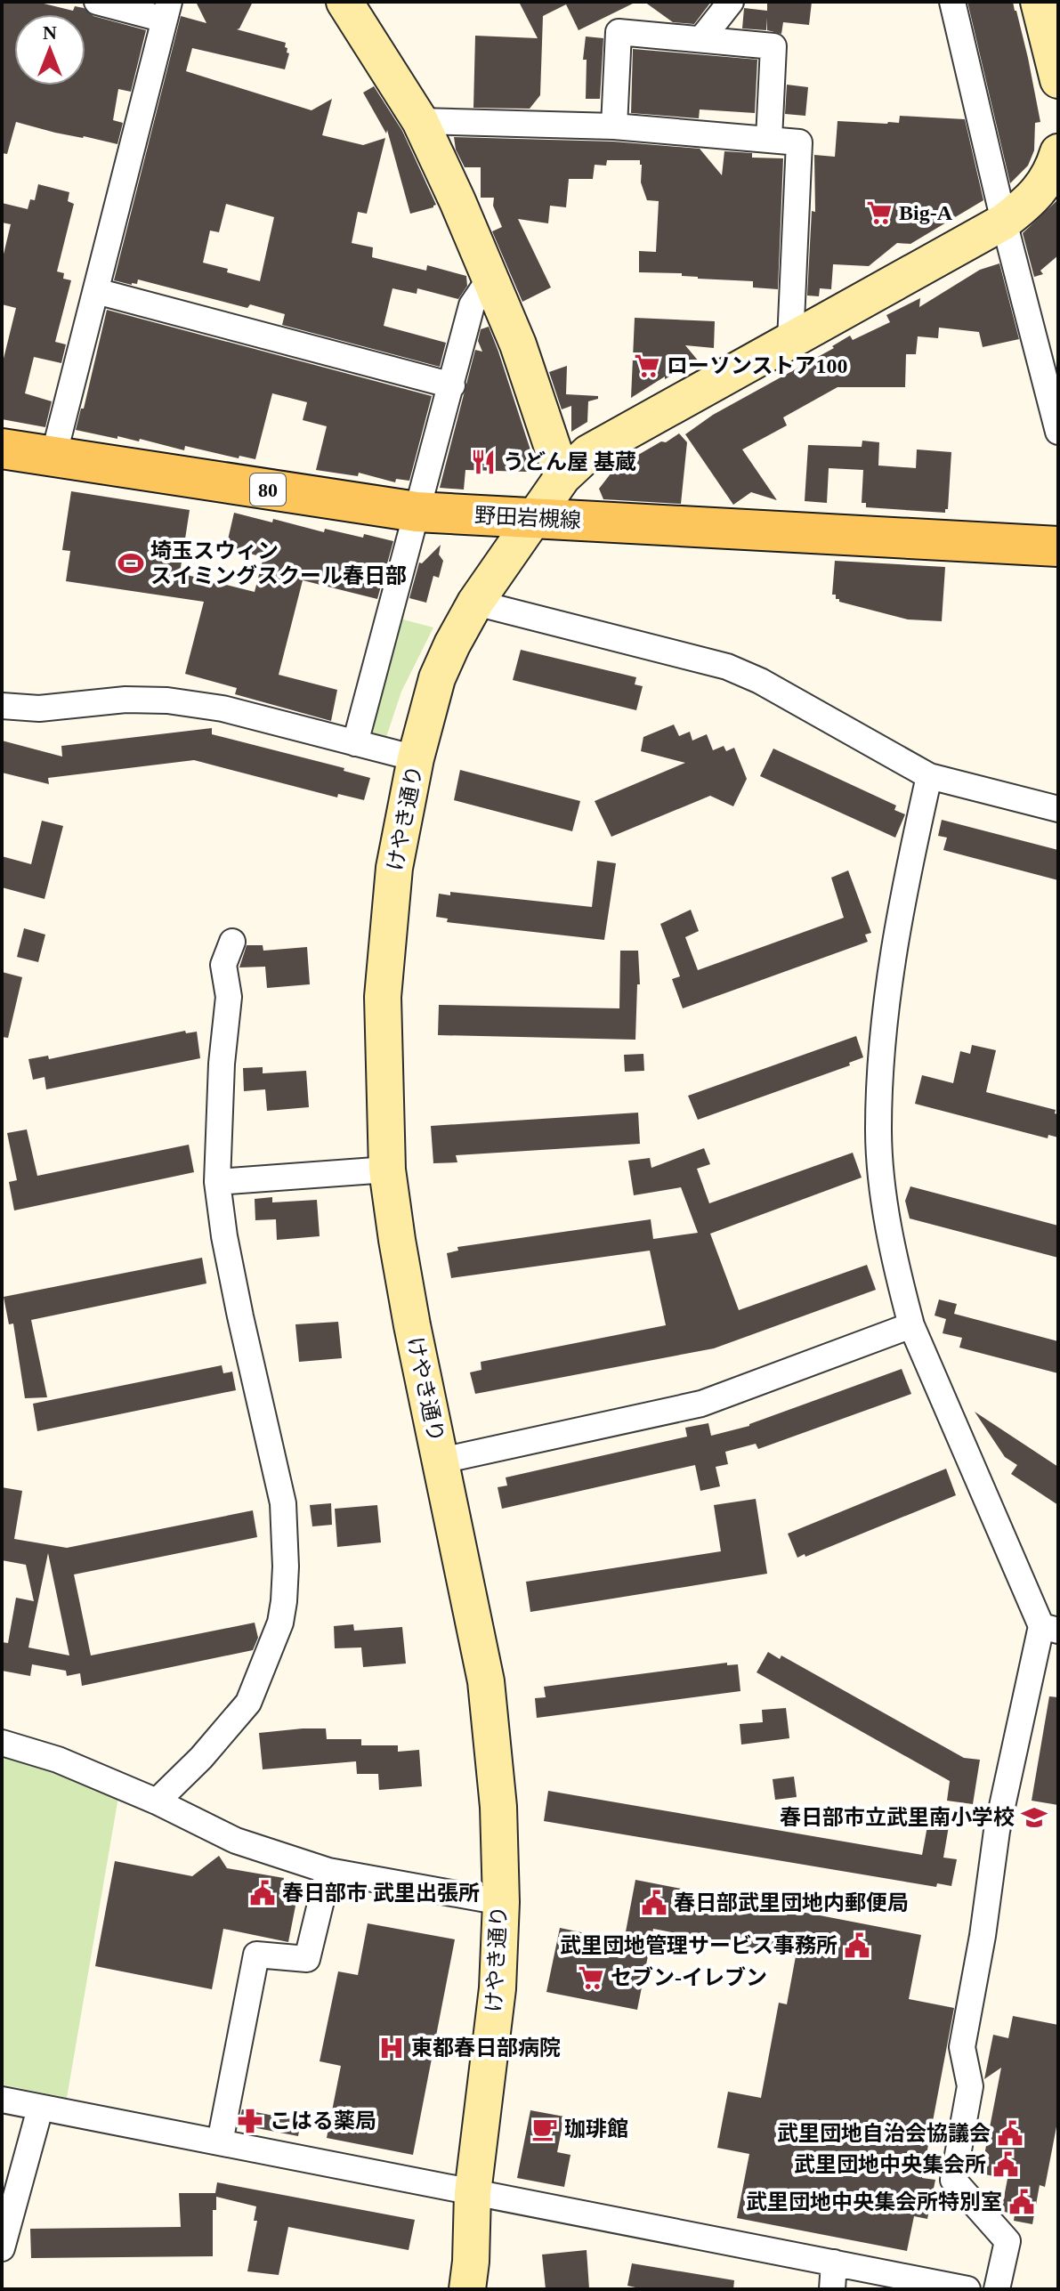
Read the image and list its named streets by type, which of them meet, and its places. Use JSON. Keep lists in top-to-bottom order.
{
  "streets": {
    "main road": ["80", "野田岩槻線"],
    "street": ["けやき通り"]
  },
  "crossings": [
    ["野田岩槻線", "けやき通り"]
  ],
  "places": {
    "supermarket": ["Big-A", "ローソンストア100", "セブン-イレブン"],
    "restaurant": ["うどん屋 基蔵"],
    "sports": ["埼玉スウィン スイミングスクール春日部"],
    "school or university": ["春日部市立武里南小学校"],
    "public building": [
      "春日部市 武里出張所",
      "春日部武里団地内郵便局",
      "武里団地管理サービス事務所",
      "武里団地自治会協議会",
      "武里団地中央集会所",
      "武里団地中央集会所特別室"
    ],
    "hospital": ["東都春日部病院"],
    "pharmacy": ["こはる薬局"],
    "cafe": ["珈琲館"]
  },
  "north": "top"
}
